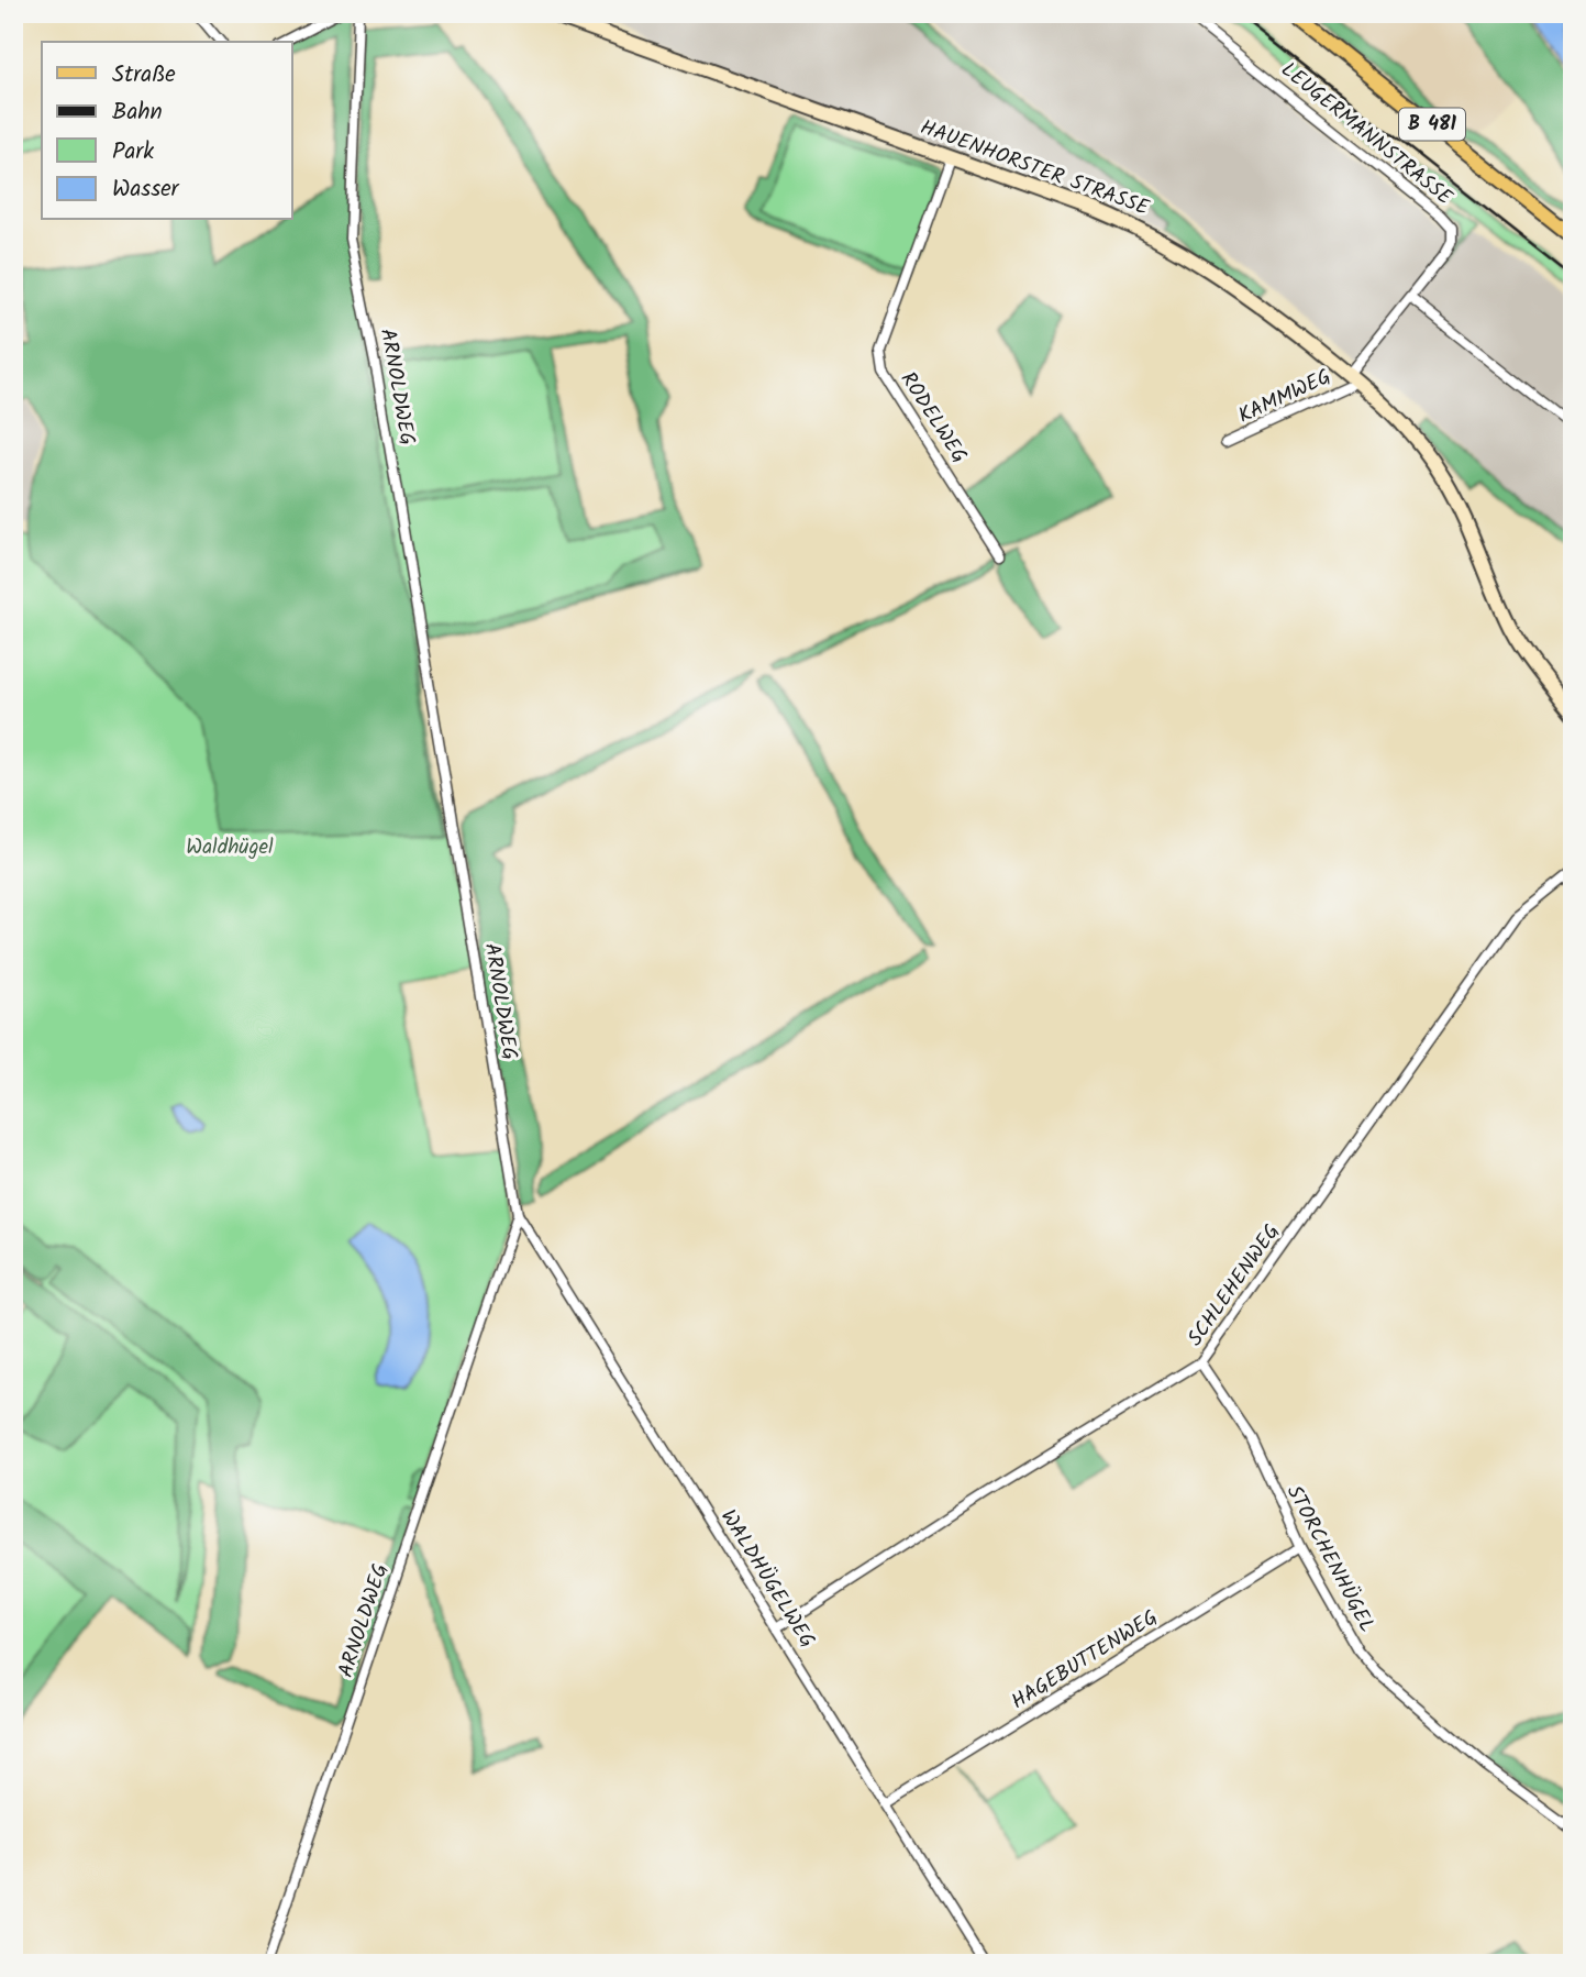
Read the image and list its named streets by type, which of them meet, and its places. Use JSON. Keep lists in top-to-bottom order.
{
  "streets": {
    "main road": ["B 481"],
    "street": [
      "LEUGERMANNSTRASSE",
      "HAUENHORSTER STRASSE",
      "ARNOLDWEG",
      "KAMMWEG",
      "RODELWEG",
      "SCHLEHENWEG",
      "STORCHENHÜGEL",
      "WALDHÜGELWEG",
      "HAGEBUTTENWEG"
    ]
  },
  "crossings": [
    ["LEUGERMANNSTRASSE", "HAUENHORSTER STRASSE"],
    ["LEUGERMANNSTRASSE", "KAMMWEG"],
    ["HAUENHORSTER STRASSE", "KAMMWEG"],
    ["HAUENHORSTER STRASSE", "RODELWEG"],
    ["ARNOLDWEG", "WALDHÜGELWEG"],
    ["SCHLEHENWEG", "STORCHENHÜGEL"],
    ["SCHLEHENWEG", "WALDHÜGELWEG"],
    ["STORCHENHÜGEL", "HAGEBUTTENWEG"],
    ["WALDHÜGELWEG", "HAGEBUTTENWEG"]
  ],
  "parks": ["Waldhügel"],
  "legend": [
    "Straße",
    "Bahn",
    "Park",
    "Wasser"
  ]
}
